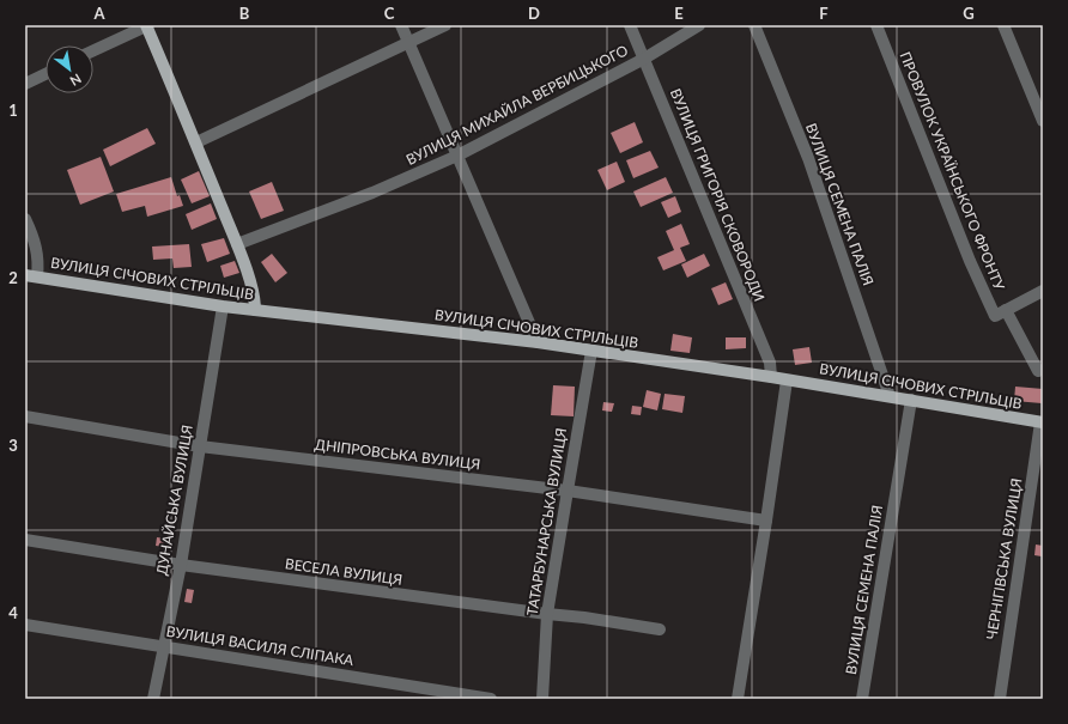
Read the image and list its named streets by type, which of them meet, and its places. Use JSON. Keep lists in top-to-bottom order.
{
  "streets": {
    "main road": ["ВУЛИЦЯ СІЧОВИХ СТРІЛЬЦІВ"],
    "street": [
      "ВУЛИЦЯ МИХАЙЛА ВЕРБИЦЬКОГО",
      "ПРОВУЛОК УКРАЇНСЬКОГО ФРОНТУ",
      "ВУЛИЦЯ ГРИГОРІЯ СКОВОРОДИ",
      "ВУЛИЦЯ СЕМЕНА ПАЛІЯ",
      "ДНІПРОВСЬКА ВУЛИЦЯ",
      "ДУНАЙСЬКА ВУЛИЦЯ",
      "ТАТАРБУНАРСЬКА ВУЛИЦЯ",
      "ЧЕРНІГІВСЬКА ВУЛИЦЯ",
      "ВЕСЕЛА ВУЛИЦЯ",
      "ВУЛИЦЯ ВАСИЛЯ СЛІПАКА"
    ]
  },
  "crossings": [
    ["ВУЛИЦЯ МИХАЙЛА ВЕРБИЦЬКОГО", "ВУЛИЦЯ ГРИГОРІЯ СКОВОРОДИ"],
    ["ВУЛИЦЯ ГРИГОРІЯ СКОВОРОДИ", "ВУЛИЦЯ СІЧОВИХ СТРІЛЬЦІВ"],
    ["ВУЛИЦЯ СЕМЕНА ПАЛІЯ", "ВУЛИЦЯ СІЧОВИХ СТРІЛЬЦІВ"],
    ["ВУЛИЦЯ СІЧОВИХ СТРІЛЬЦІВ", "ДУНАЙСЬКА ВУЛИЦЯ"],
    ["ВУЛИЦЯ СІЧОВИХ СТРІЛЬЦІВ", "ТАТАРБУНАРСЬКА ВУЛИЦЯ"],
    ["ВУЛИЦЯ СІЧОВИХ СТРІЛЬЦІВ", "ЧЕРНІГІВСЬКА ВУЛИЦЯ"],
    ["ДНІПРОВСЬКА ВУЛИЦЯ", "ДУНАЙСЬКА ВУЛИЦЯ"],
    ["ДНІПРОВСЬКА ВУЛИЦЯ", "ТАТАРБУНАРСЬКА ВУЛИЦЯ"],
    ["ДУНАЙСЬКА ВУЛИЦЯ", "ВЕСЕЛА ВУЛИЦЯ"],
    ["ДУНАЙСЬКА ВУЛИЦЯ", "ВУЛИЦЯ ВАСИЛЯ СЛІПАКА"],
    ["ТАТАРБУНАРСЬКА ВУЛИЦЯ", "ВЕСЕЛА ВУЛИЦЯ"]
  ],
  "north": "bottom right",
  "grid": {
    "columns": [
      "A",
      "B",
      "C",
      "D",
      "E",
      "F",
      "G"
    ],
    "rows": [
      "1",
      "2",
      "3",
      "4"
    ]
  }
}
